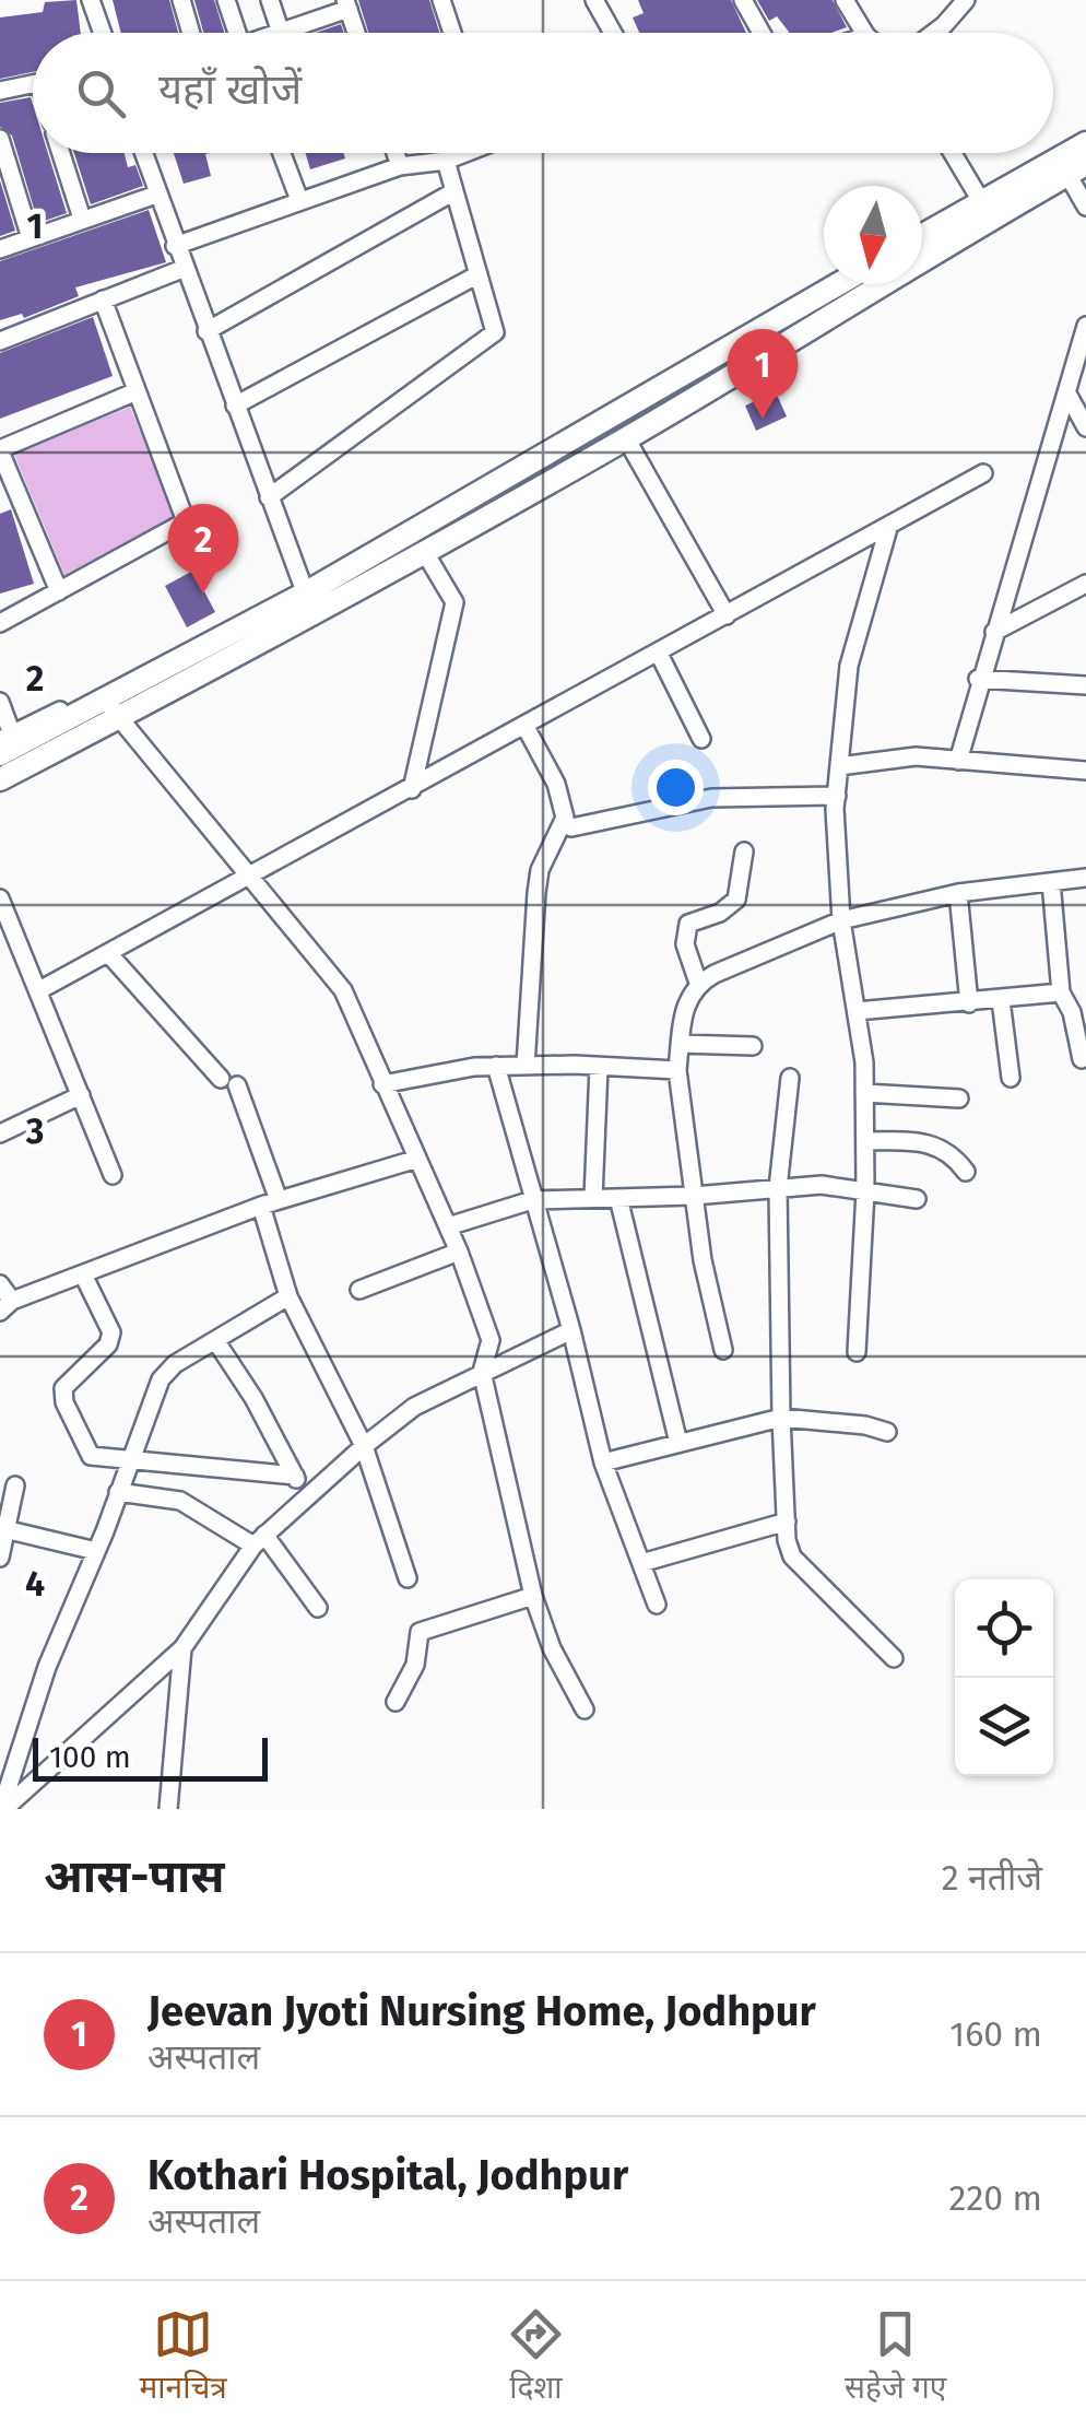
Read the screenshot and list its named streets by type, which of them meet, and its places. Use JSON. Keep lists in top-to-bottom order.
{
  "scale_bar": "100 m",
  "north": "bottom",
  "page": {
    "search": "यहाँ खोजें",
    "pins": ["1", "2"],
    "scale": "100 m",
    "heading": ["आस-पास", "2 नतीजे"],
    "list": [
      {
        "mark": "1",
        "name": "Jeevan Jyoti Nursing Home, Jodhpur",
        "note": "अस्पताल",
        "value": "160 m"
      },
      {
        "mark": "2",
        "name": "Kothari Hospital, Jodhpur",
        "note": "अस्पताल",
        "value": "220 m"
      }
    ],
    "nav": ["मानचित्र", "दिशा", "सहेजे गए"]
  },
  "grid": {
    "rows": [
      "1",
      "2",
      "3",
      "4"
    ]
  }
}
